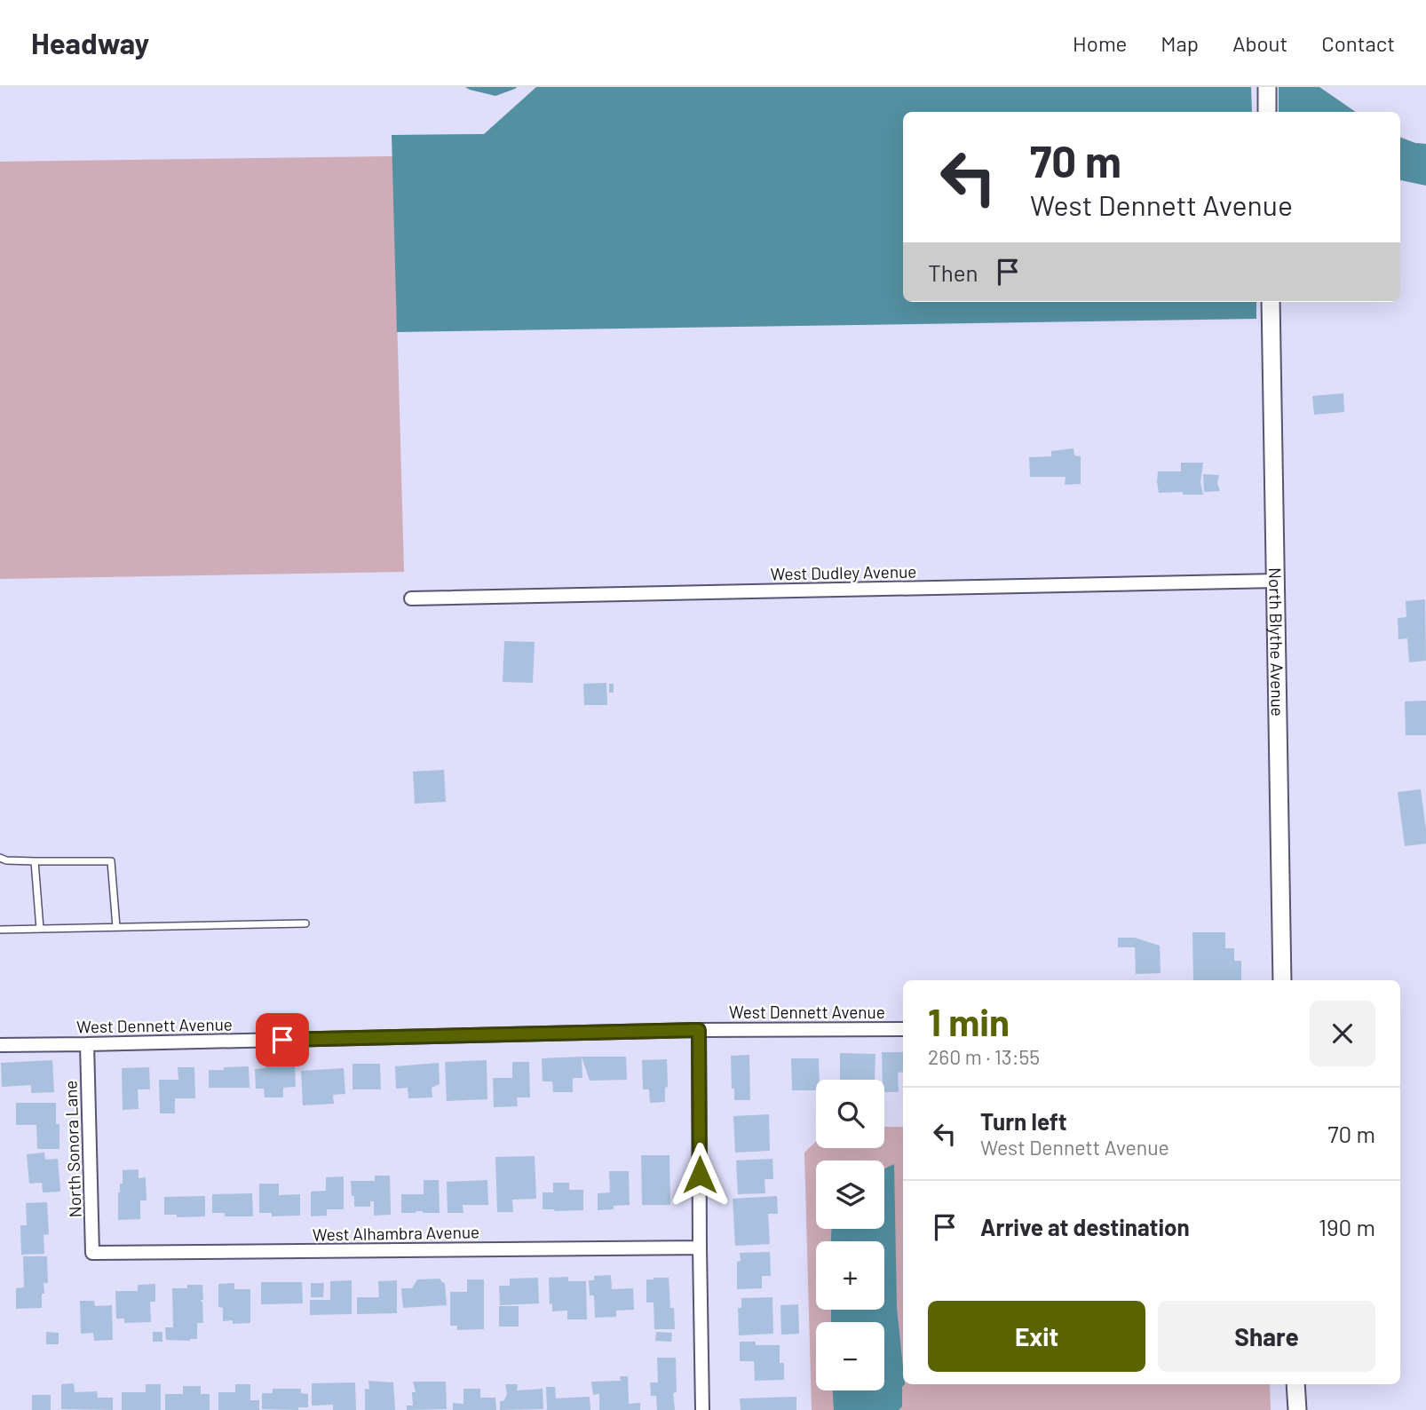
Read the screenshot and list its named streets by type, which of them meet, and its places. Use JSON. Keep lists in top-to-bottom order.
{
  "streets": {
    "street": [
      "West Dudley Avenue",
      "North Blythe Avenue",
      "West Dennett Avenue",
      "North Sonora Lane",
      "West Alhambra Avenue"
    ]
  },
  "crossings": [
    ["West Dudley Avenue", "North Blythe Avenue"],
    ["West Dennett Avenue", "North Sonora Lane"],
    ["North Sonora Lane", "West Alhambra Avenue"]
  ],
  "page": {
    "header": "Headway",
    "nav": [
      "Home",
      "Map",
      "About",
      "Contact"
    ],
    "turn": ["70 m", "West Dennett Avenue"],
    "then": "Then",
    "heading": ["1 min", "260 m · 13:55"],
    "map_buttons": ["+", "−"],
    "list": [
      {
        "name": "Turn left",
        "note": "West Dennett Avenue",
        "value": "70 m"
      },
      {
        "name": "Arrive at destination",
        "value": "190 m"
      }
    ],
    "buttons": ["Exit", "Share"]
  }
}
